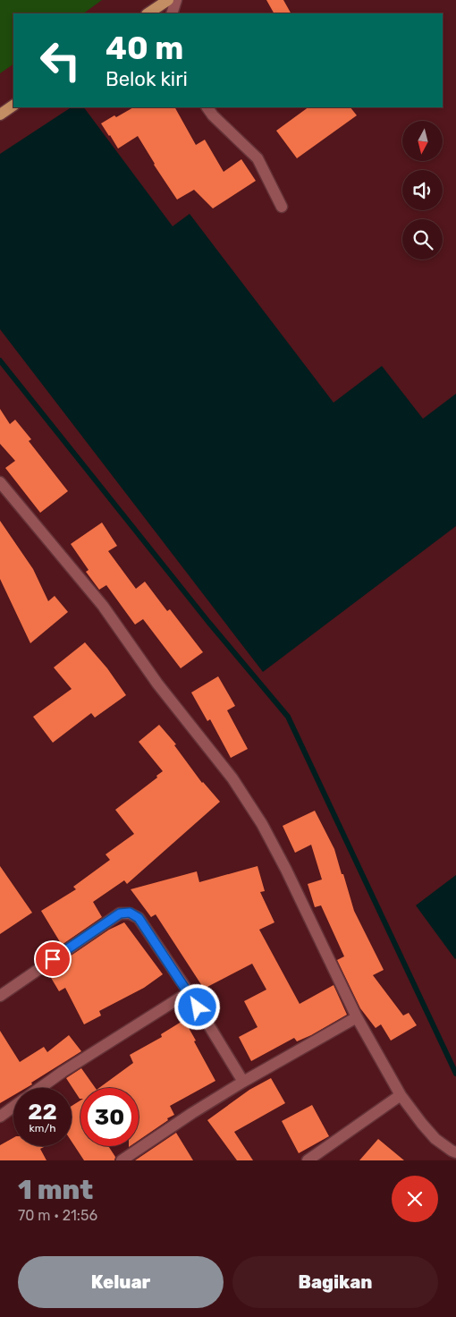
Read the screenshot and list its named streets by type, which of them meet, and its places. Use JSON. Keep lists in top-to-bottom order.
{
  "north": "bottom",
  "page": {
    "turn": ["40 m", "Belok kiri"],
    "speed": "22 km/h",
    "limit": "30",
    "heading": ["1 mnt", "70 m · 21:56"],
    "buttons": ["Keluar", "Bagikan"]
  }
}
